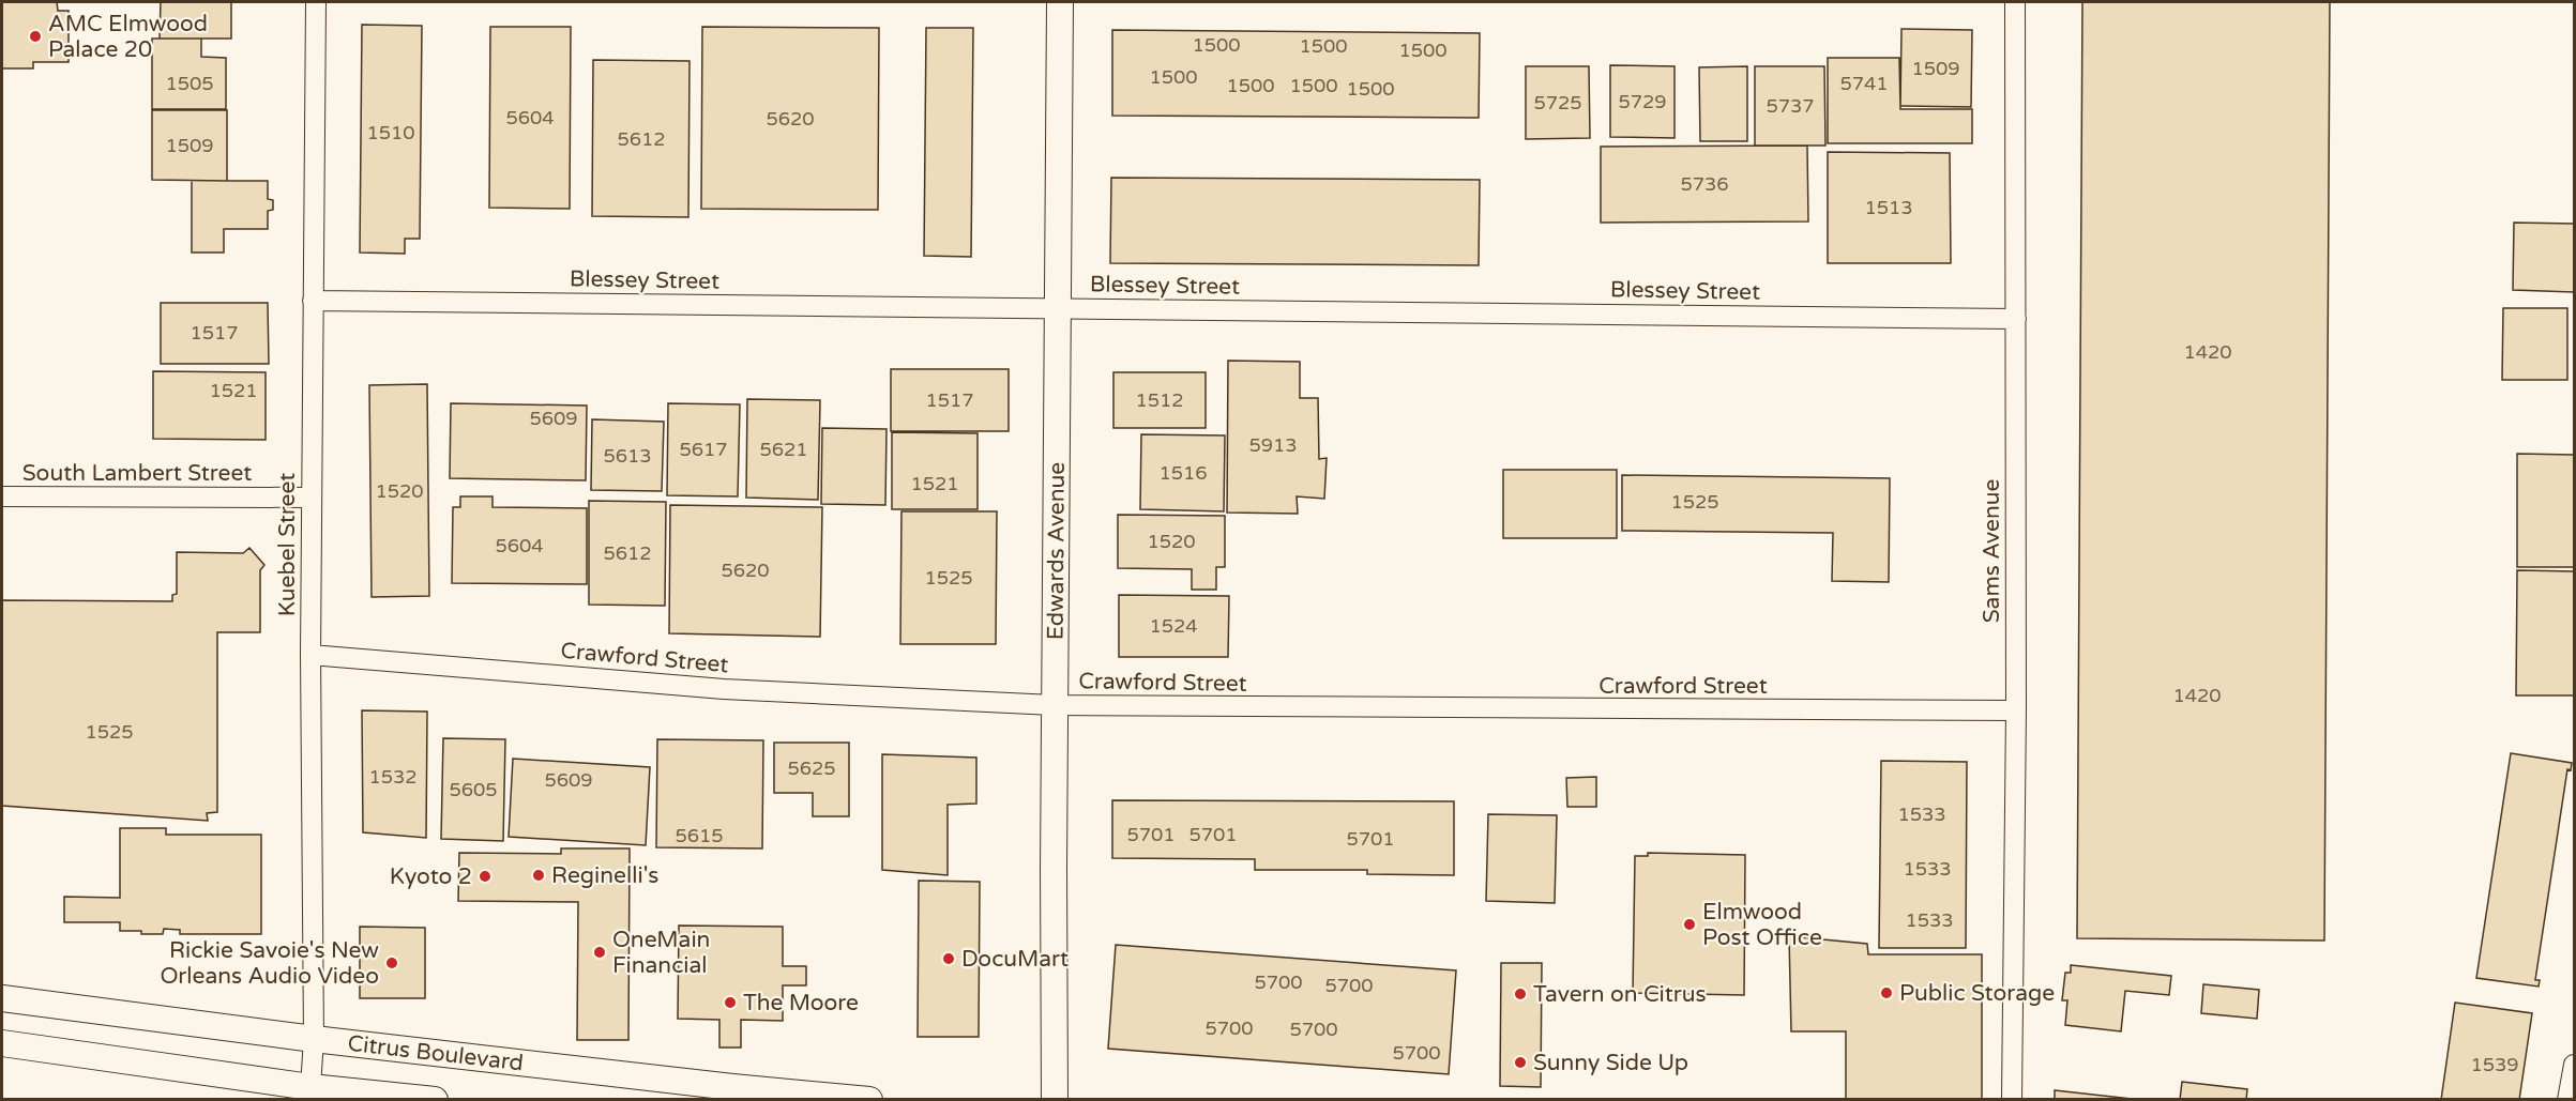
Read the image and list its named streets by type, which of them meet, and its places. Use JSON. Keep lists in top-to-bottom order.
{
  "streets": {
    "street": [
      "Blessey Street",
      "South Lambert Street",
      "Kuebel Street",
      "Edwards Avenue",
      "Sams Avenue",
      "Crawford Street",
      "Citrus Boulevard"
    ]
  },
  "crossings": [
    ["Blessey Street", "Kuebel Street"],
    ["Blessey Street", "Edwards Avenue"],
    ["Blessey Street", "Sams Avenue"],
    ["South Lambert Street", "Kuebel Street"],
    ["Kuebel Street", "Crawford Street"],
    ["Kuebel Street", "Citrus Boulevard"],
    ["Edwards Avenue", "Crawford Street"],
    ["Sams Avenue", "Crawford Street"]
  ],
  "places": [
    "AMC Elmwood Palace 20",
    "Reginelli's",
    "Kyoto 2",
    "Elmwood Post Office",
    "OneMain Financial",
    "DocuMart",
    "Rickie Savoie's New Orleans Audio Video",
    "Public Storage",
    "Tavern on Citrus",
    "The Moore",
    "Sunny Side Up"
  ],
  "house_numbers": [
    "1500",
    "1500",
    "1500",
    "1509",
    "1500",
    "1505",
    "5741",
    "1500",
    "1500",
    "1500",
    "5729",
    "5725",
    "5737",
    "5604",
    "5620",
    "1510",
    "5612",
    "1509",
    "5736",
    "1513",
    "1517",
    "1420",
    "1521",
    "1517",
    "1512",
    "5609",
    "5913",
    "5617",
    "5621",
    "5613",
    "1516",
    "1521",
    "1520",
    "1525",
    "1520",
    "5604",
    "5612",
    "5620",
    "1525",
    "1524",
    "1420",
    "1525",
    "5625",
    "1532",
    "5609",
    "5605",
    "1533",
    "5701",
    "5701",
    "5615",
    "5701",
    "1533",
    "1533",
    "5700",
    "5700",
    "5700",
    "5700",
    "5700",
    "1539"
  ]
}
